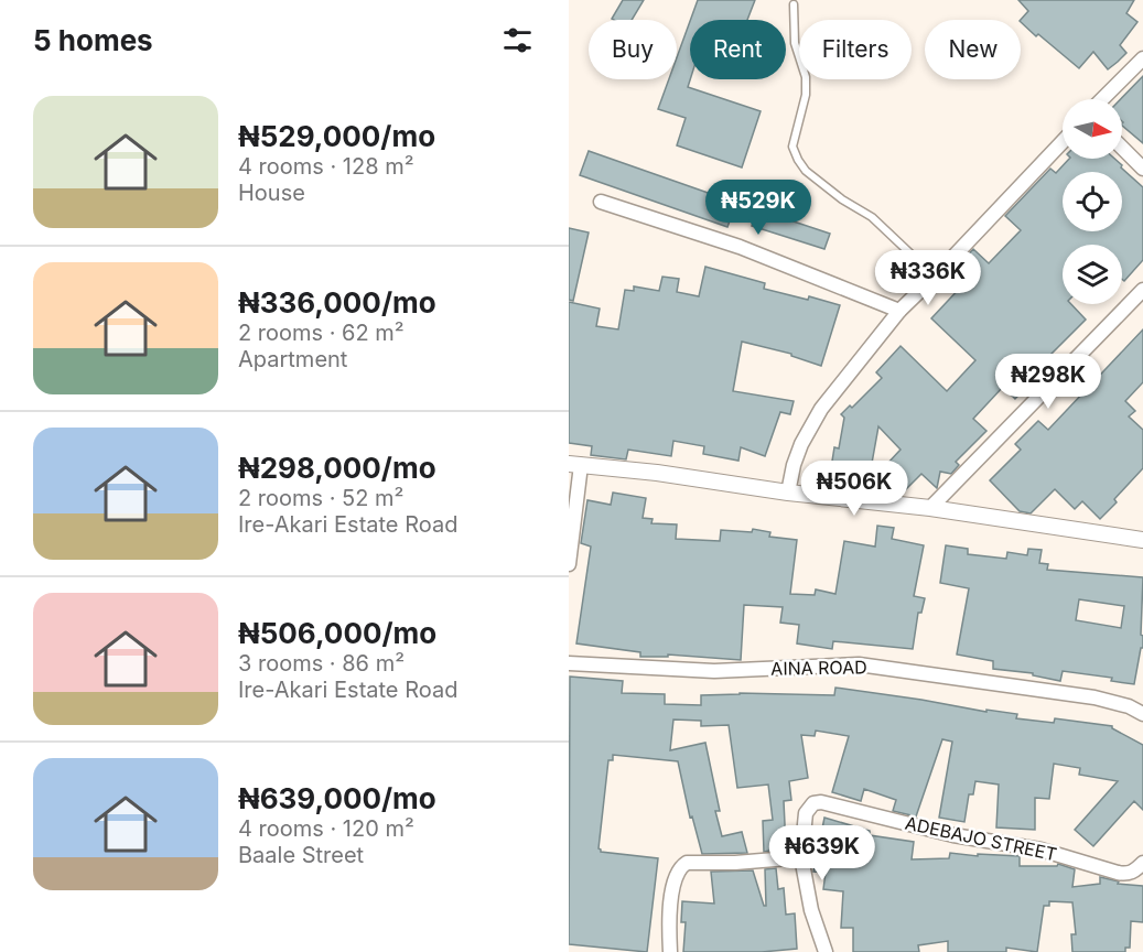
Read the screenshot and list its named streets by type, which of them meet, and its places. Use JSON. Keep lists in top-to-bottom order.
{
  "streets": {
    "street": ["AINA ROAD", "ADEBAJO STREET"]
  },
  "north": "right",
  "page": {
    "heading": "5 homes",
    "chip": [
      "Buy",
      "Rent",
      "Filters",
      "New"
    ],
    "list": [
      {
        "name": "₦529,000/mo",
        "note": "4 rooms · 128 m² · House"
      },
      {
        "name": "₦336,000/mo",
        "note": "2 rooms · 62 m² · Apartment"
      },
      {
        "name": "₦298,000/mo",
        "note": "2 rooms · 52 m² · Ire-Akari Estate Road"
      },
      {
        "name": "₦506,000/mo",
        "note": "3 rooms · 86 m² · Ire-Akari Estate Road"
      },
      {
        "name": "₦639,000/mo",
        "note": "4 rooms · 120 m² · Baale Street"
      }
    ],
    "price": [
      "₦529K",
      "₦336K",
      "₦298K",
      "₦506K",
      "₦639K"
    ]
  }
}
